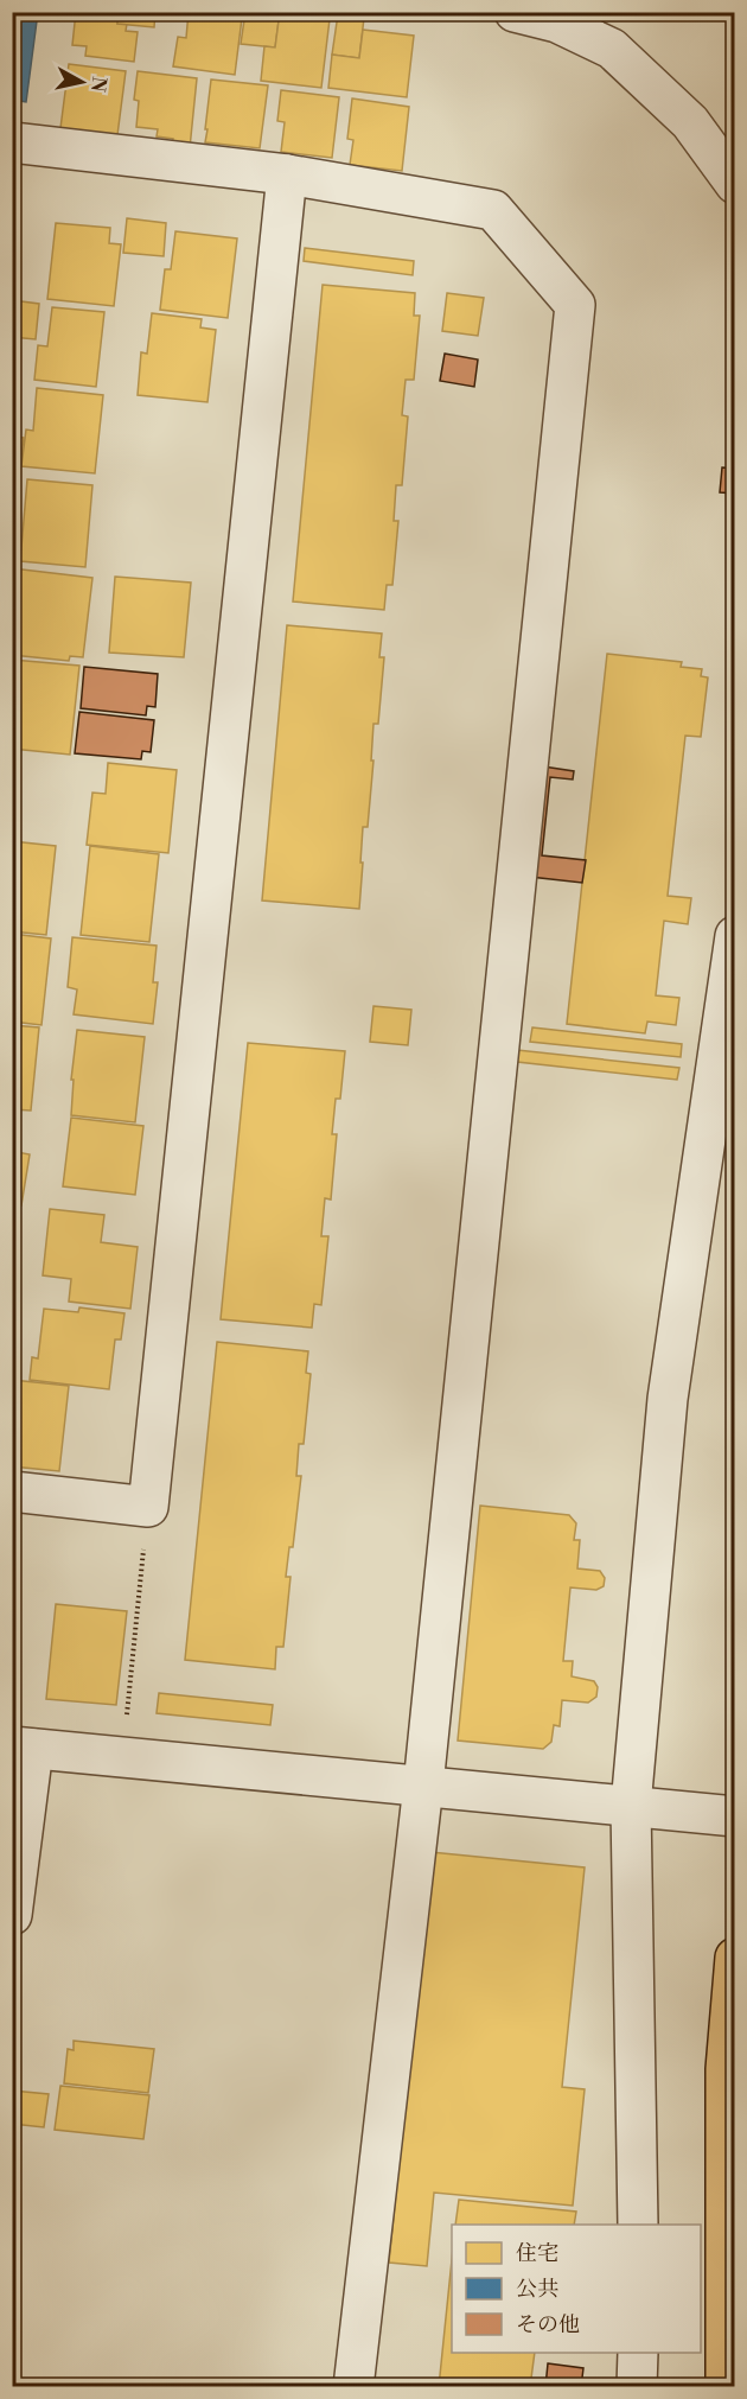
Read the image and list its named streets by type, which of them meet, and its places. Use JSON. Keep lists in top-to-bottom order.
{
  "legend": ["住宅", "公共", "その他"],
  "north": "right"
}
